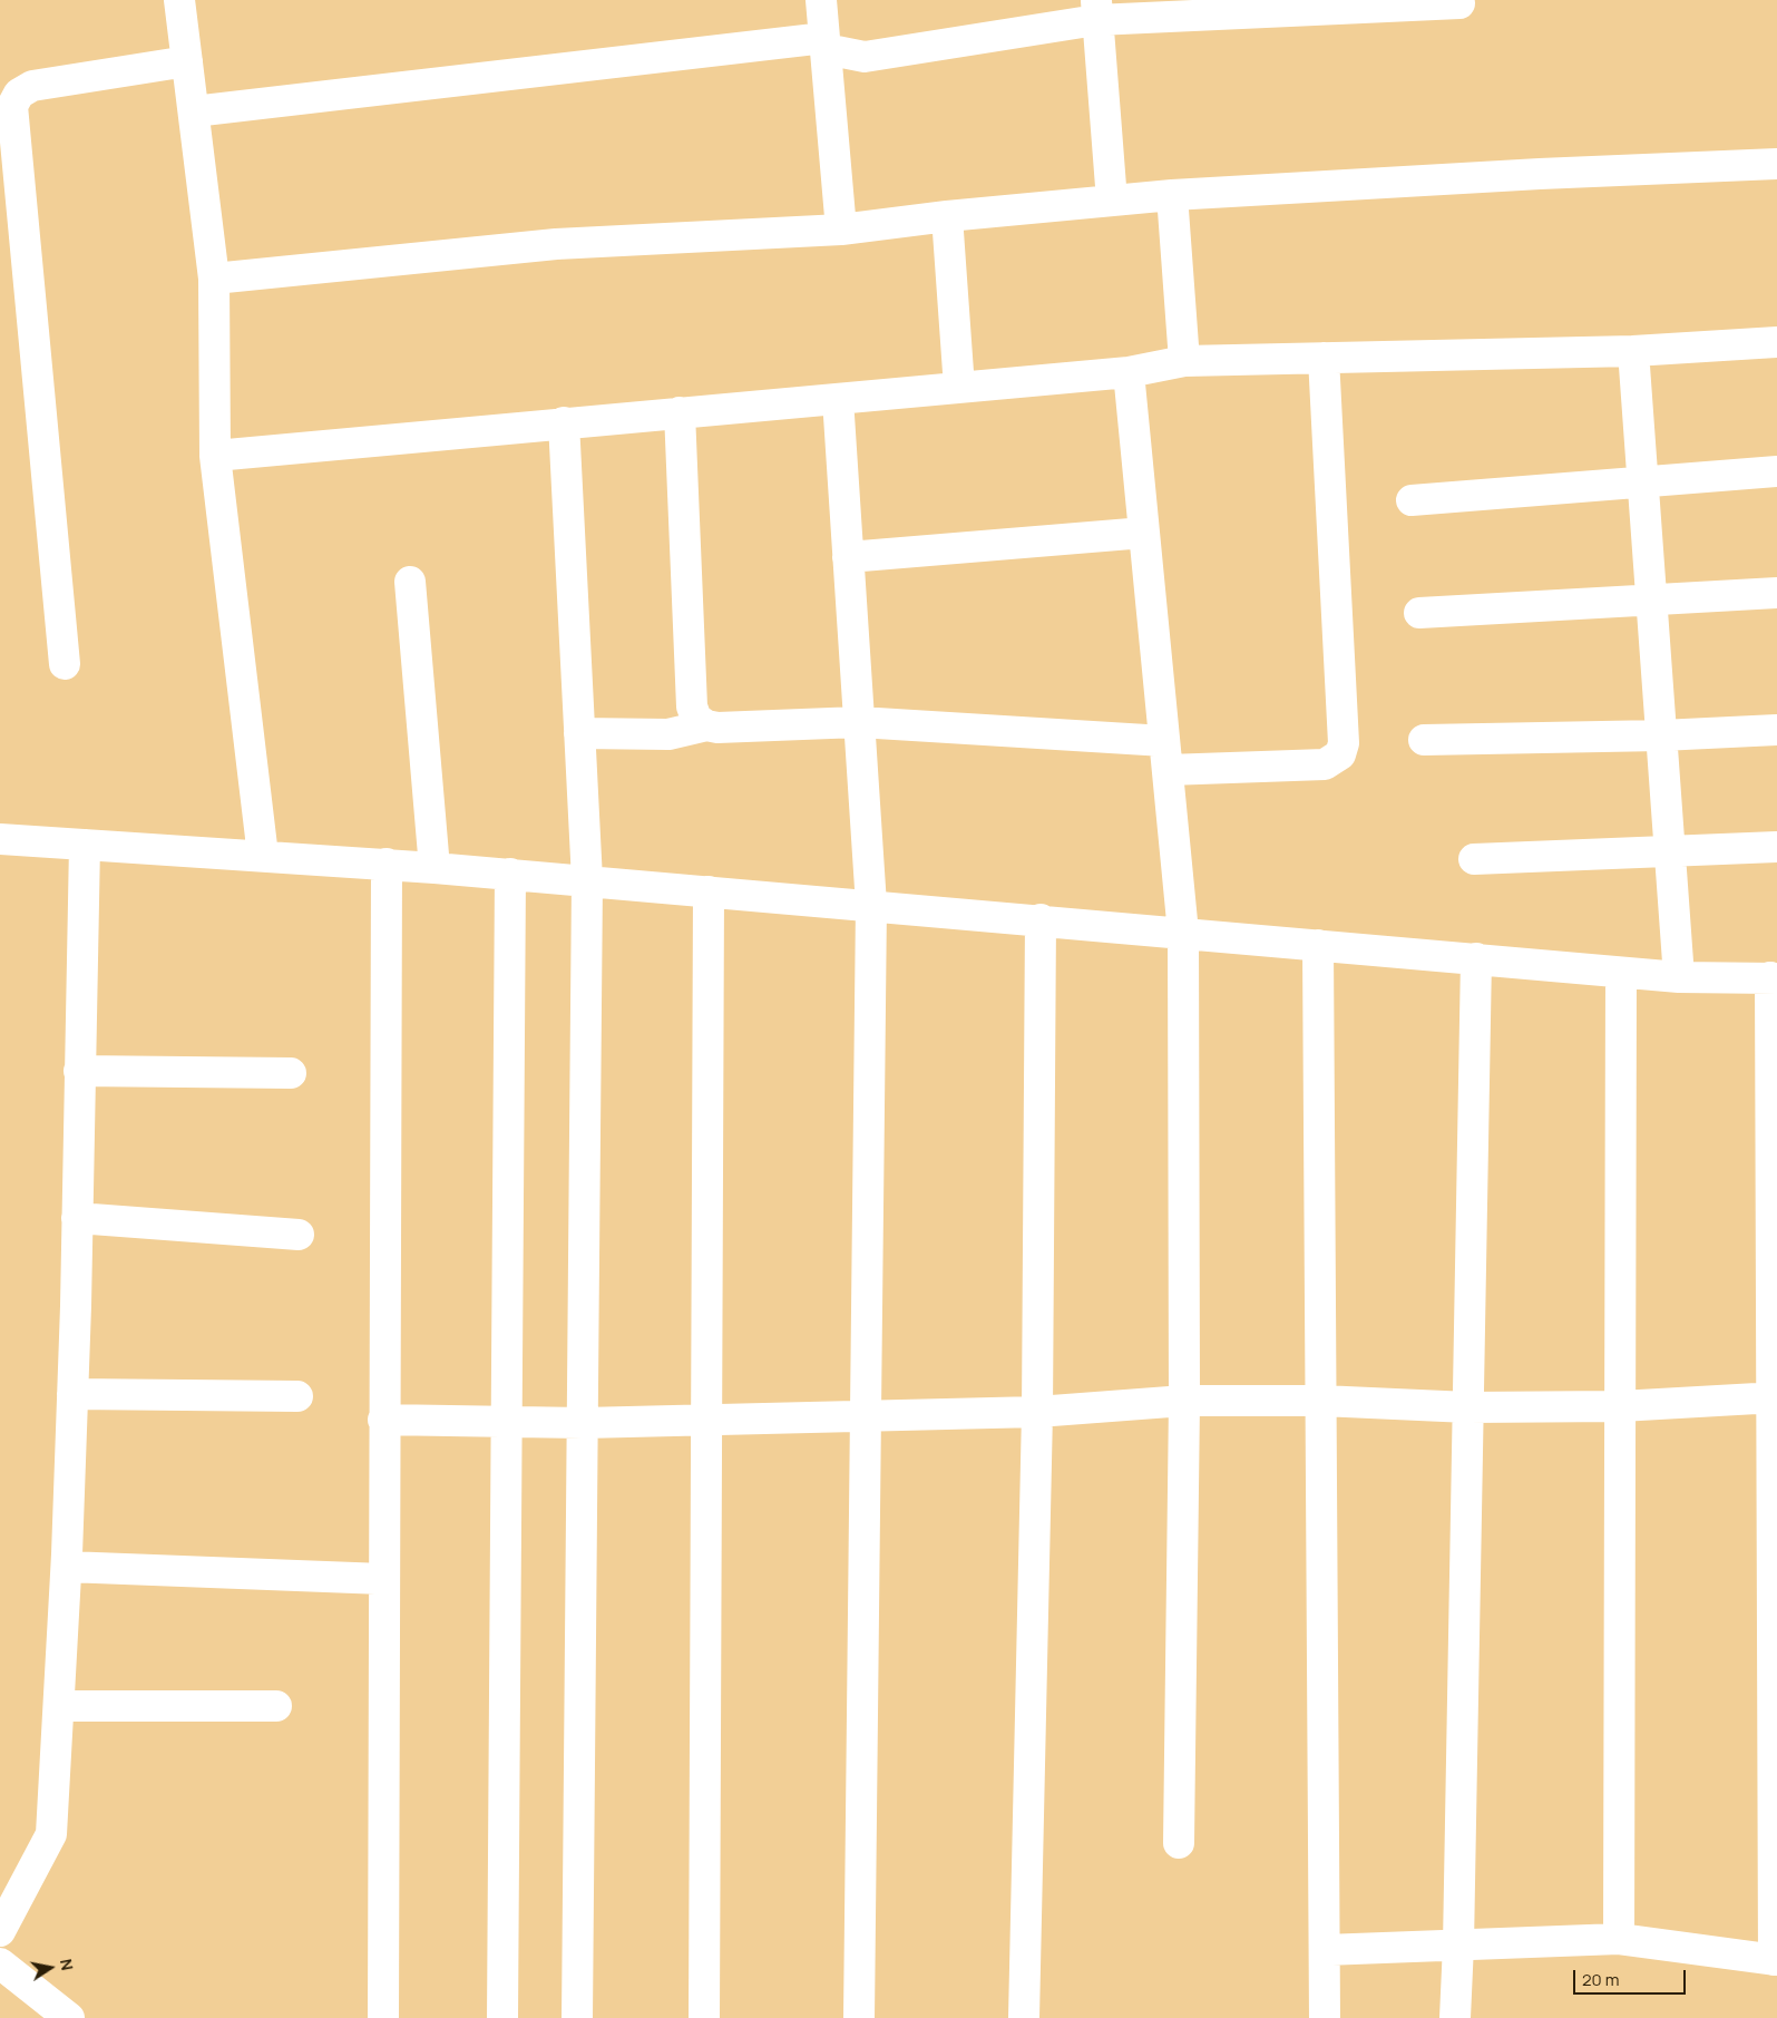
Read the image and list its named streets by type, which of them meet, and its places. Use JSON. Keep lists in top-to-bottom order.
{
  "scale_bar": "20 m",
  "north": "right"
}
